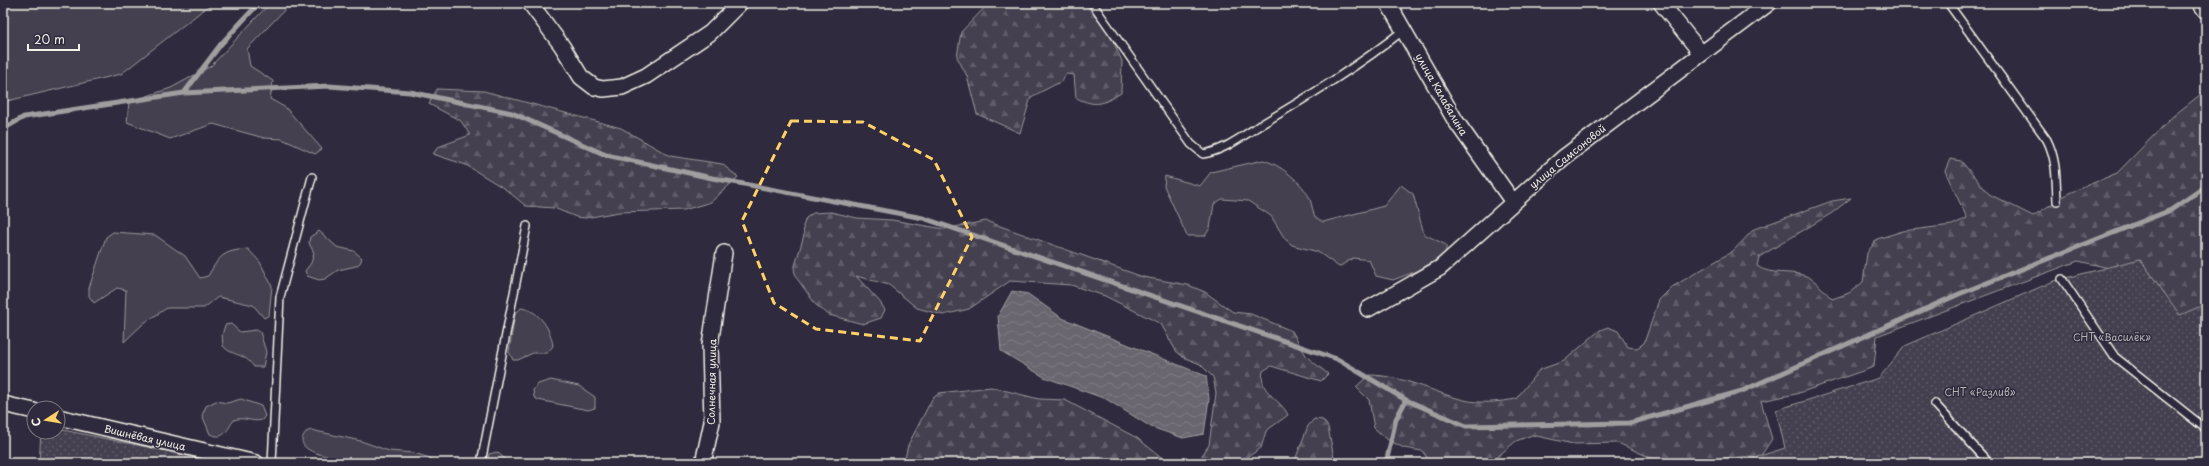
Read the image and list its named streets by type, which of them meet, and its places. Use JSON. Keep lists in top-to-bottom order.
{
  "streets": {
    "street": [
      "улица Калабалина",
      "улица Самсоновой",
      "Солнечная улица",
      "Вишнёвая улица"
    ]
  },
  "crossings": [
    ["улица Калабалина", "улица Самсоновой"]
  ],
  "parks": ["СНТ «Василёк»", "СНТ «Разлив»"],
  "scale_bar": "20 m",
  "north": "left"
}
